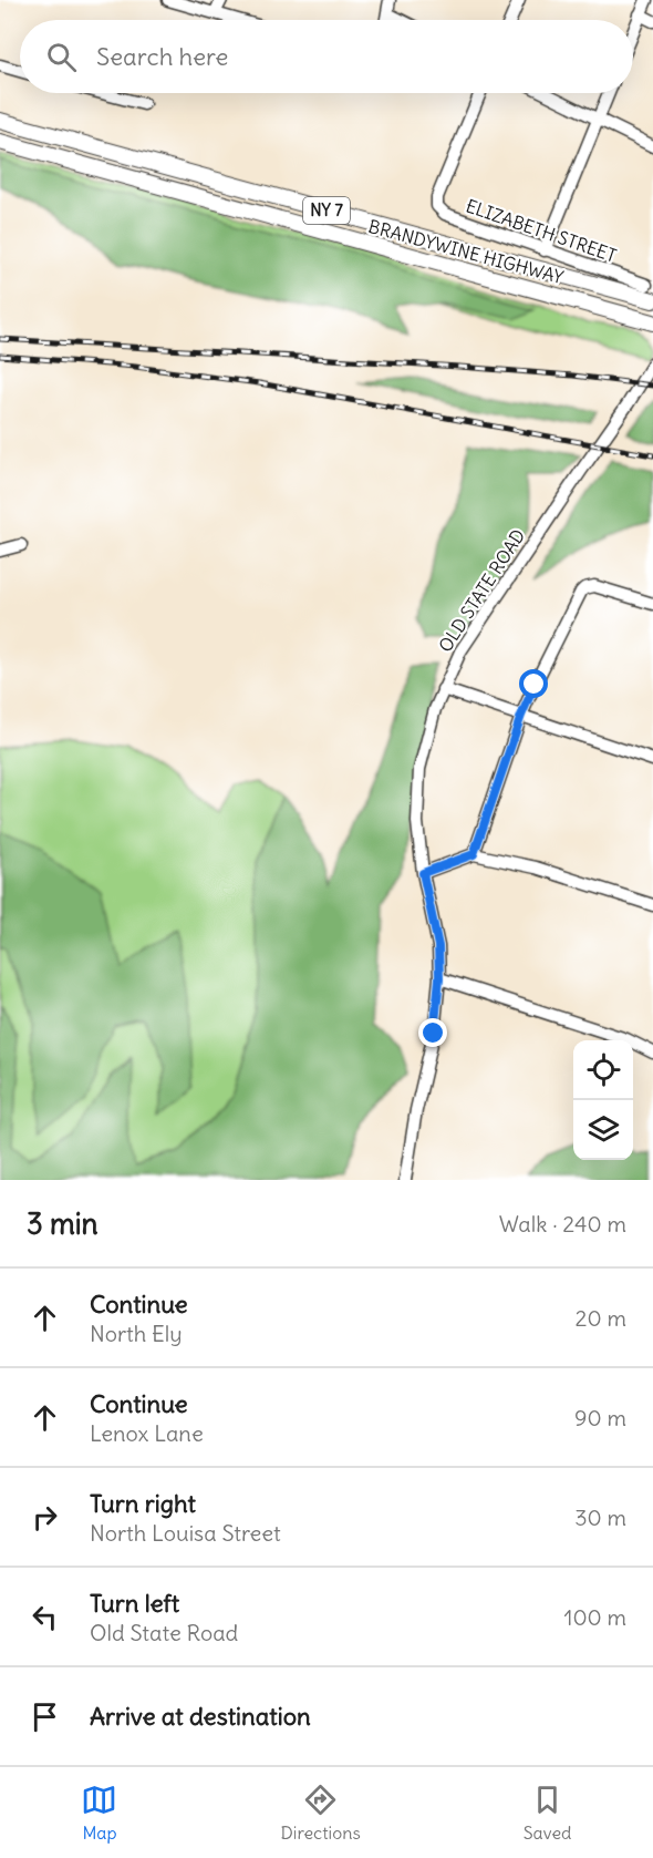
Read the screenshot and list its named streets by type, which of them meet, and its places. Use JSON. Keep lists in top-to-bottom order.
{
  "streets": {
    "main road": ["NY 7", "BRANDYWINE HIGHWAY"],
    "street": ["ELIZABETH STREET", "OLD STATE ROAD"]
  },
  "page": {
    "search": "Search here",
    "heading": ["3 min", "Walk · 240 m"],
    "list": [
      ["Continue", "North Ely", "20 m"],
      ["Continue", "Lenox Lane", "90 m"],
      ["Turn right", "North Louisa Street", "30 m"],
      ["Turn left", "Old State Road", "100 m"],
      "Arrive at destination"
    ],
    "nav": ["Map", "Directions", "Saved"]
  }
}
